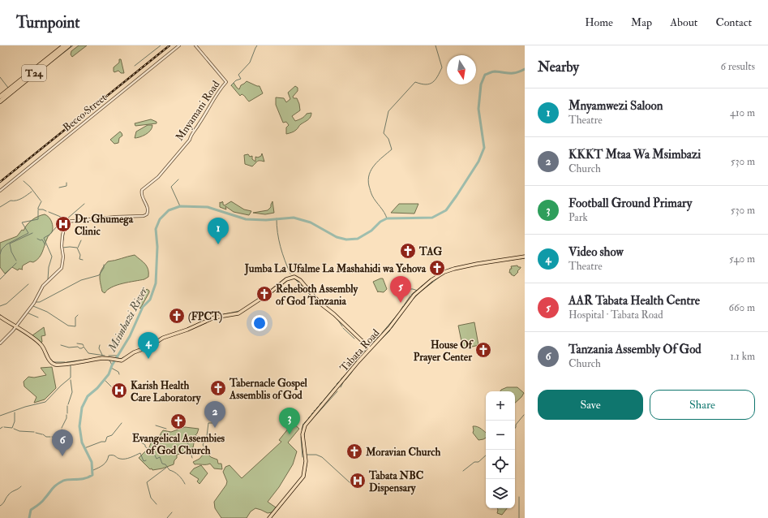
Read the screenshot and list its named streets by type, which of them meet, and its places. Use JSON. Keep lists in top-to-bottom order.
{
  "streets": {
    "highway": ["T24"],
    "main road": ["Tabata Road"],
    "street": ["Mnyamani Road", "Becco Street"]
  },
  "water": ["Msimbazi River"],
  "places": {
    "hospital": ["Dr. Ghumega Clinic", "Karish Health Care Laboratory", "Tabata NBC Dispensary"],
    "church": [
      "TAG",
      "Jumba La Ufalme La Mashahidi wa Yehova",
      "Reheboth Assembly of God Tanzania",
      "(FPCT)",
      "House Of Prayer Center",
      "Tabernacle Gospel Assemblis of God",
      "Evangelical Assembies of God Church",
      "Moravian Church"
    ]
  },
  "north": "bottom",
  "page": {
    "header": "Turnpoint",
    "nav": [
      "Home",
      "Map",
      "About",
      "Contact"
    ],
    "heading": ["Nearby", "6 results"],
    "list": [
      {
        "mark": "1",
        "name": "Mnyamwezi Saloon",
        "note": "Theatre",
        "value": "410 m"
      },
      {
        "mark": "2",
        "name": "KKKT Mtaa Wa Msimbazi",
        "note": "Church",
        "value": "530 m"
      },
      {
        "mark": "3",
        "name": "Football Ground Primary",
        "note": "Park",
        "value": "530 m"
      },
      {
        "mark": "4",
        "name": "Video show",
        "note": "Theatre",
        "value": "540 m"
      },
      {
        "mark": "5",
        "name": "AAR Tabata Health Centre",
        "note": "Hospital · Tabata Road",
        "value": "660 m"
      },
      {
        "mark": "6",
        "name": "Tanzania Assembly Of God",
        "note": "Church",
        "value": "1.1 km"
      }
    ],
    "pins": [
      "1",
      "5",
      "4",
      "2",
      "3",
      "6"
    ],
    "buttons": ["Save", "Share"],
    "map_buttons": ["+", "−"]
  }
}
